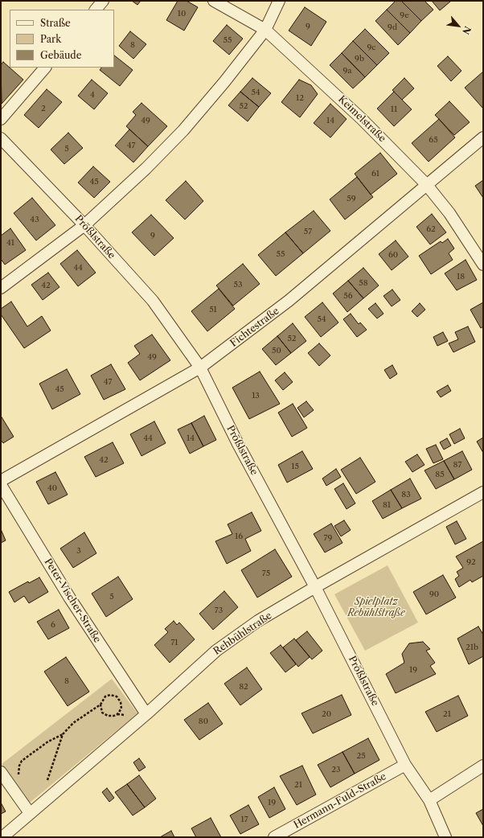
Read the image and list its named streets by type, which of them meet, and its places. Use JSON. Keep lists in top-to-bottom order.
{
  "streets": {
    "street": [
      "Keimelstraße",
      "Prößlstraße",
      "Fichtestraße",
      "Peter-Vischer-Straße",
      "Rehbühlstraße",
      "Hermann-Fuld-Straße"
    ]
  },
  "crossings": [
    ["Keimelstraße", "Fichtestraße"],
    ["Prößlstraße", "Fichtestraße"],
    ["Prößlstraße", "Rehbühlstraße"],
    ["Prößlstraße", "Hermann-Fuld-Straße"],
    ["Peter-Vischer-Straße", "Rehbühlstraße"]
  ],
  "parks": ["Spielplatz Rebühlstraße"],
  "house_numbers": [
    "10",
    "9e",
    "9",
    "9d",
    "55",
    "8",
    "9c",
    "9b",
    "9a",
    "54",
    "4",
    "12",
    "52",
    "2",
    "11",
    "49",
    "14",
    "65",
    "47",
    "5",
    "61",
    "45",
    "59",
    "43",
    "62",
    "57",
    "9",
    "41",
    "55",
    "60",
    "44",
    "18",
    "58",
    "53",
    "42",
    "56",
    "51",
    "54",
    "52",
    "50",
    "49",
    "47",
    "45",
    "13",
    "44",
    "14",
    "42",
    "87",
    "15",
    "85",
    "40",
    "83",
    "81",
    "16",
    "79",
    "3",
    "92",
    "75",
    "90",
    "5",
    "73",
    "6",
    "71",
    "21b",
    "19",
    "8",
    "82",
    "20",
    "21",
    "80",
    "25",
    "23",
    "21",
    "19",
    "17"
  ],
  "legend": ["Straße", "Park", "Gebäude"],
  "north": "bottom right"
}
